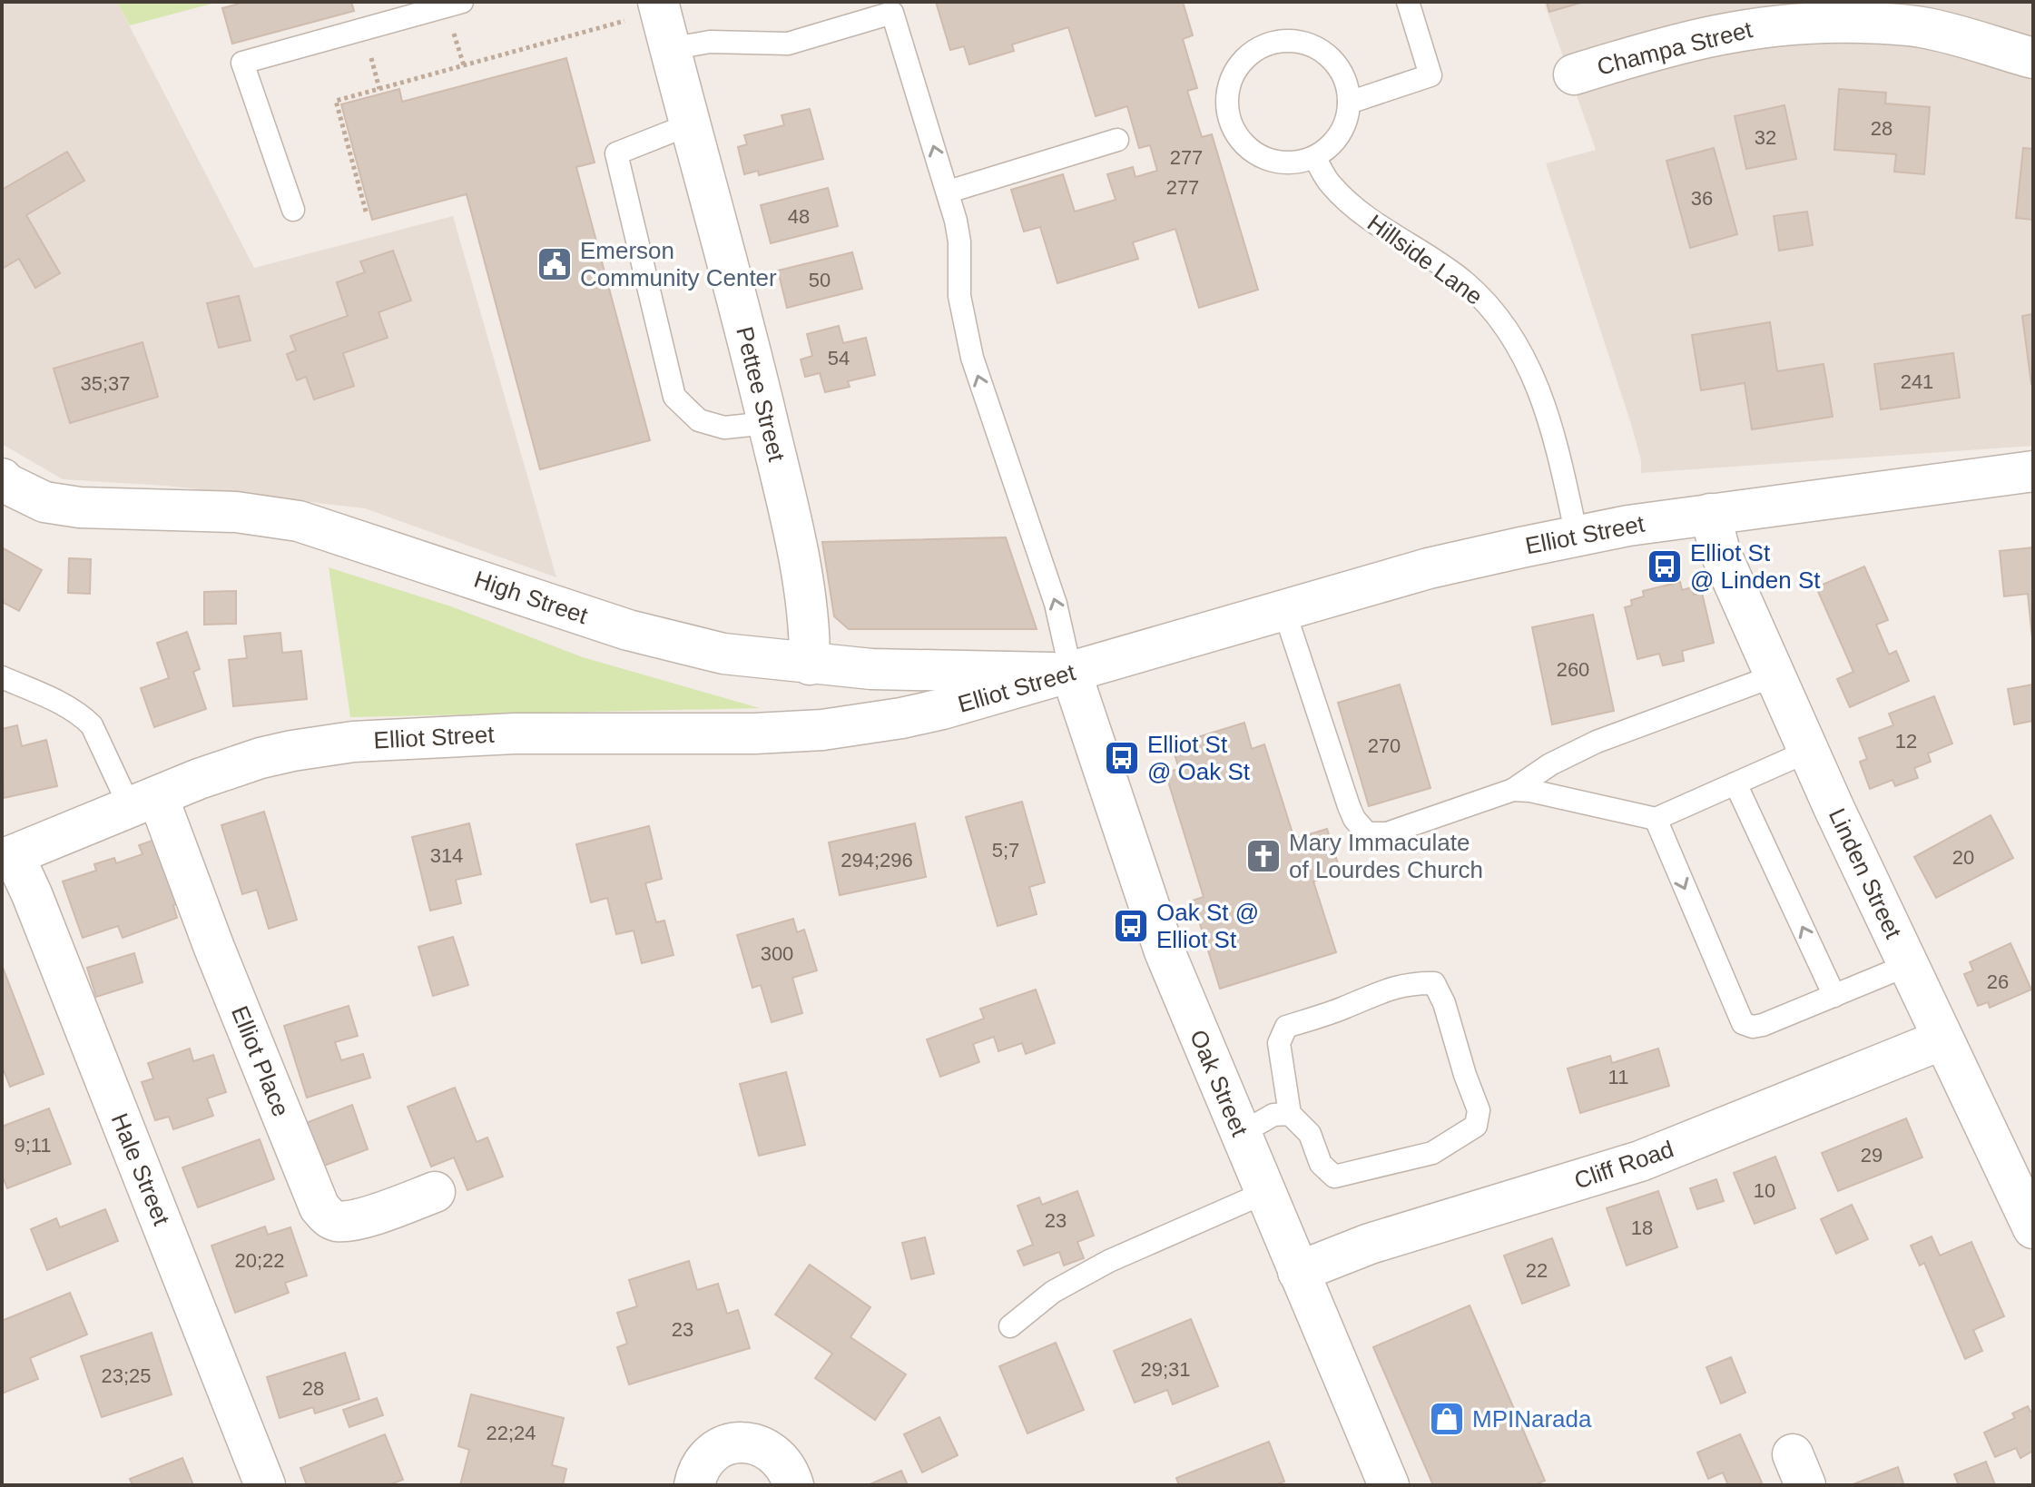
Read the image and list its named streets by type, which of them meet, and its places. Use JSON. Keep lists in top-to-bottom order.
{
  "streets": {
    "street": [
      "Champa Street",
      "Pettee Street",
      "Elliot Street",
      "High Street",
      "Linden Street",
      "Elliot Place",
      "Oak Street",
      "Cliff Road",
      "Hale Street"
    ],
    "lane": ["Hillside Lane"]
  },
  "crossings": [
    ["Hillside Lane", "Elliot Street"],
    ["Pettee Street", "High Street"],
    ["Elliot Street", "High Street"],
    ["Elliot Street", "Linden Street"],
    ["Elliot Street", "Elliot Place"],
    ["Elliot Street", "Oak Street"],
    ["Elliot Street", "Hale Street"],
    ["High Street", "Oak Street"],
    ["Linden Street", "Cliff Road"],
    ["Oak Street", "Cliff Road"]
  ],
  "places": {
    "public building": ["Emerson Community Center"],
    "bus stop": ["Elliot St @ Linden St", "Elliot St @ Oak St", "Oak St @ Elliot St"],
    "church": ["Mary Immaculate of Lourdes Church"],
    "shop": ["MPINarada"]
  },
  "house_numbers": [
    "28",
    "32",
    "277",
    "277",
    "36",
    "48",
    "50",
    "54",
    "241",
    "35;37",
    "260",
    "12",
    "270",
    "5;7",
    "314",
    "20",
    "294;296",
    "300",
    "26",
    "11",
    "9;11",
    "29",
    "10",
    "23",
    "18",
    "20;22",
    "22",
    "23",
    "29;31",
    "23;25",
    "28",
    "22;24"
  ]
}
